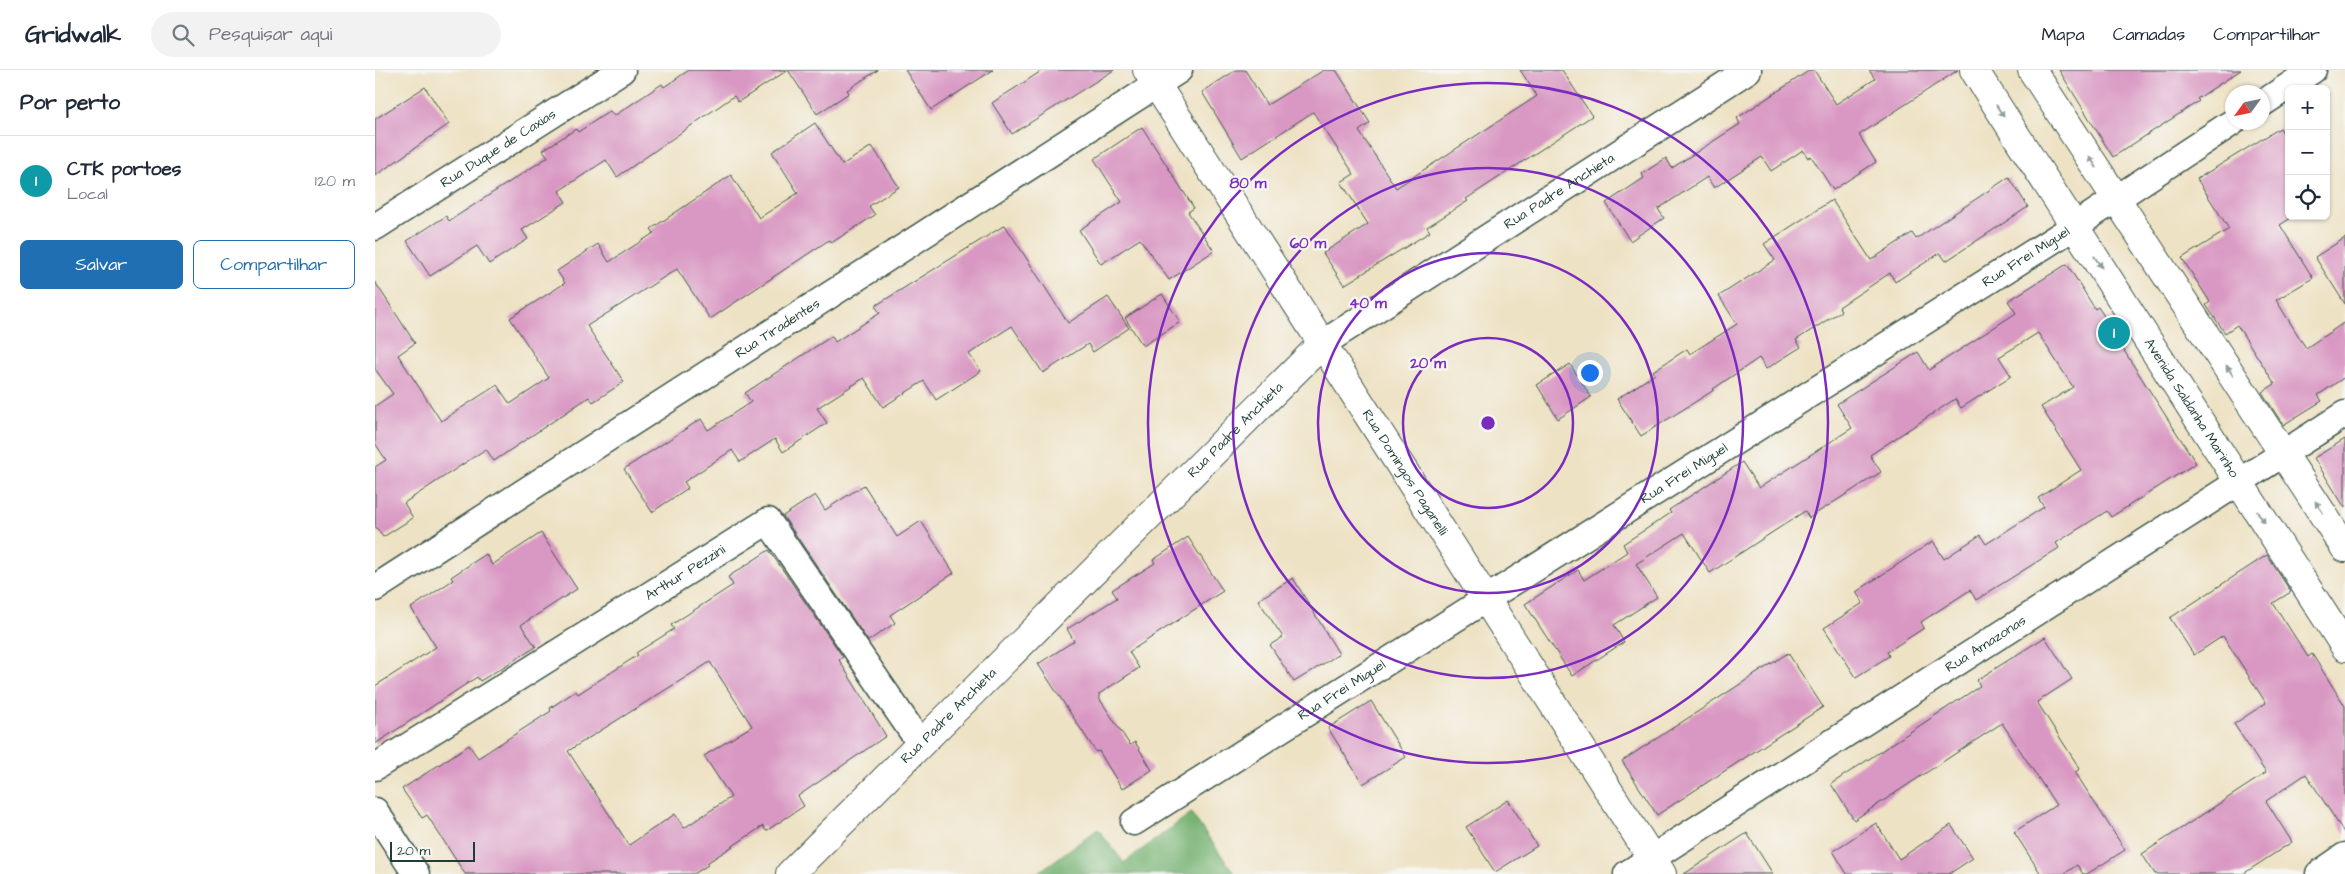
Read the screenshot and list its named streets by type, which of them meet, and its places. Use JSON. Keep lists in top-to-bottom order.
{
  "streets": {
    "street": [
      "Rua Duque de Caxias",
      "Rua Padre Anchieta",
      "Rua Frei Miguel",
      "Rua Tiradentes",
      "Avenida Saldanha Marinho",
      "Rua Domingos Paganelli",
      "Arthur Pezzini",
      "Rua Amazonas"
    ]
  },
  "crossings": [
    ["Rua Padre Anchieta", "Rua Domingos Paganelli"],
    ["Rua Padre Anchieta", "Arthur Pezzini"],
    ["Rua Frei Miguel", "Avenida Saldanha Marinho"],
    ["Rua Frei Miguel", "Rua Domingos Paganelli"],
    ["Rua Tiradentes", "Rua Domingos Paganelli"],
    ["Avenida Saldanha Marinho", "Rua Amazonas"],
    ["Rua Domingos Paganelli", "Rua Amazonas"]
  ],
  "scale_bar": "20 m",
  "north": "bottom left",
  "page": {
    "header": "Gridwalk",
    "search": "Pesquisar aqui",
    "nav": ["Mapa", "Camadas", "Compartilhar"],
    "heading": "Por perto",
    "map_buttons": ["+", "−"],
    "list": [
      {
        "mark": "1",
        "name": "CTK portoes",
        "note": "Local",
        "value": "120 m"
      }
    ],
    "buttons": ["Salvar", "Compartilhar"],
    "pins": "1",
    "scale": "20 m"
  },
  "rings": [
    "80 m",
    "60 m",
    "40 m",
    "20 m"
  ]
}
